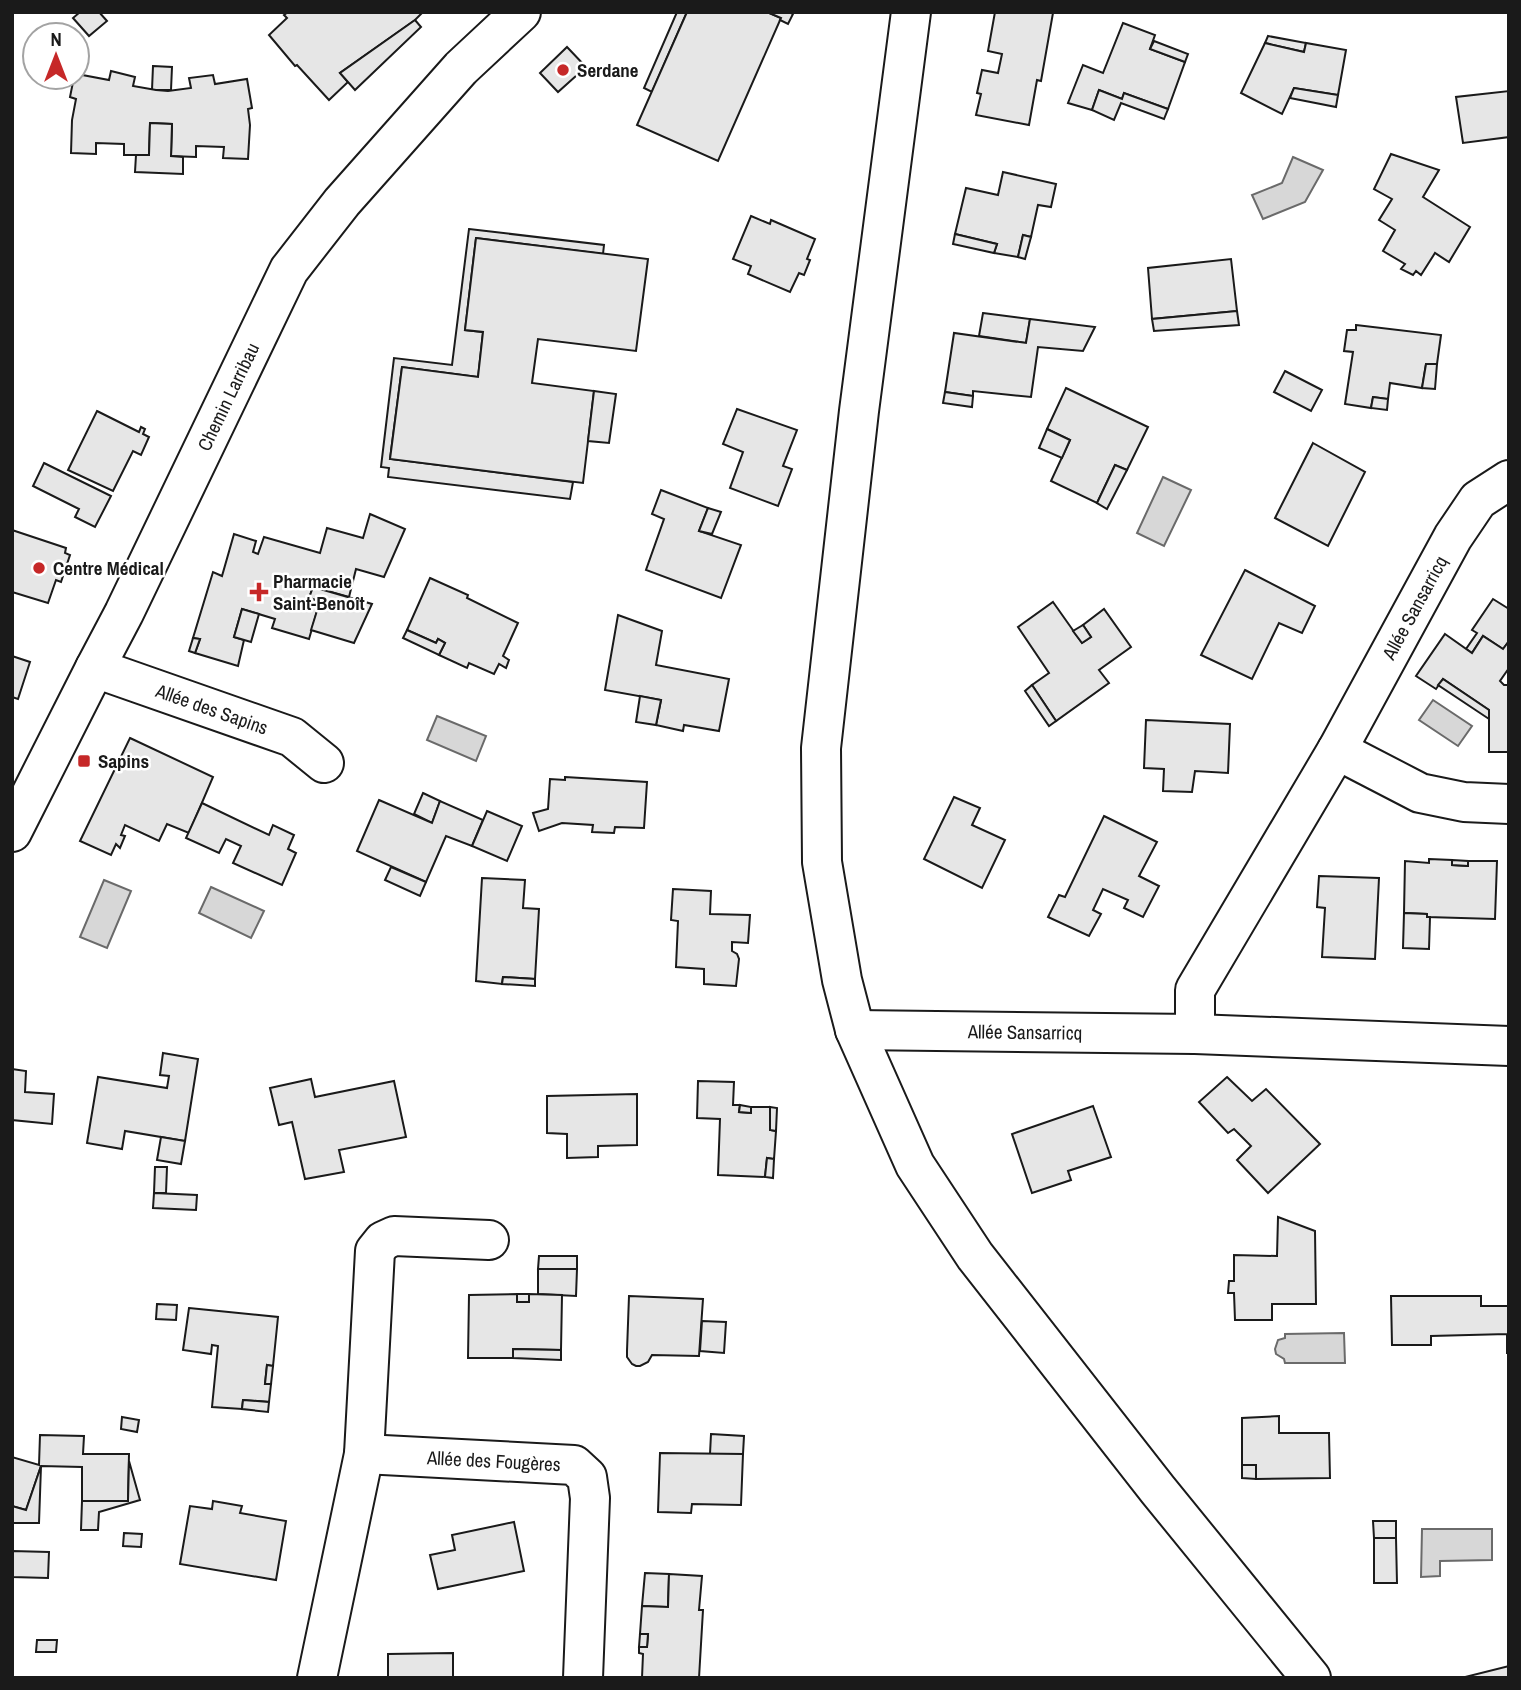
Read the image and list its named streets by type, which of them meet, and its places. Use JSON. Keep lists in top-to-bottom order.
{
  "streets": {
    "street": [
      "Chemin Larribau",
      "Allée Sansarricq",
      "Allée des Sapins",
      "Allée des Fougères"
    ]
  },
  "crossings": [
    ["Chemin Larribau", "Allée des Sapins"]
  ],
  "places": {
    "other": ["Serdane", "Centre Médical"],
    "health": ["Pharmacie Saint-Benoît"],
    "transit": ["Sapins"]
  },
  "north": "top"
}
